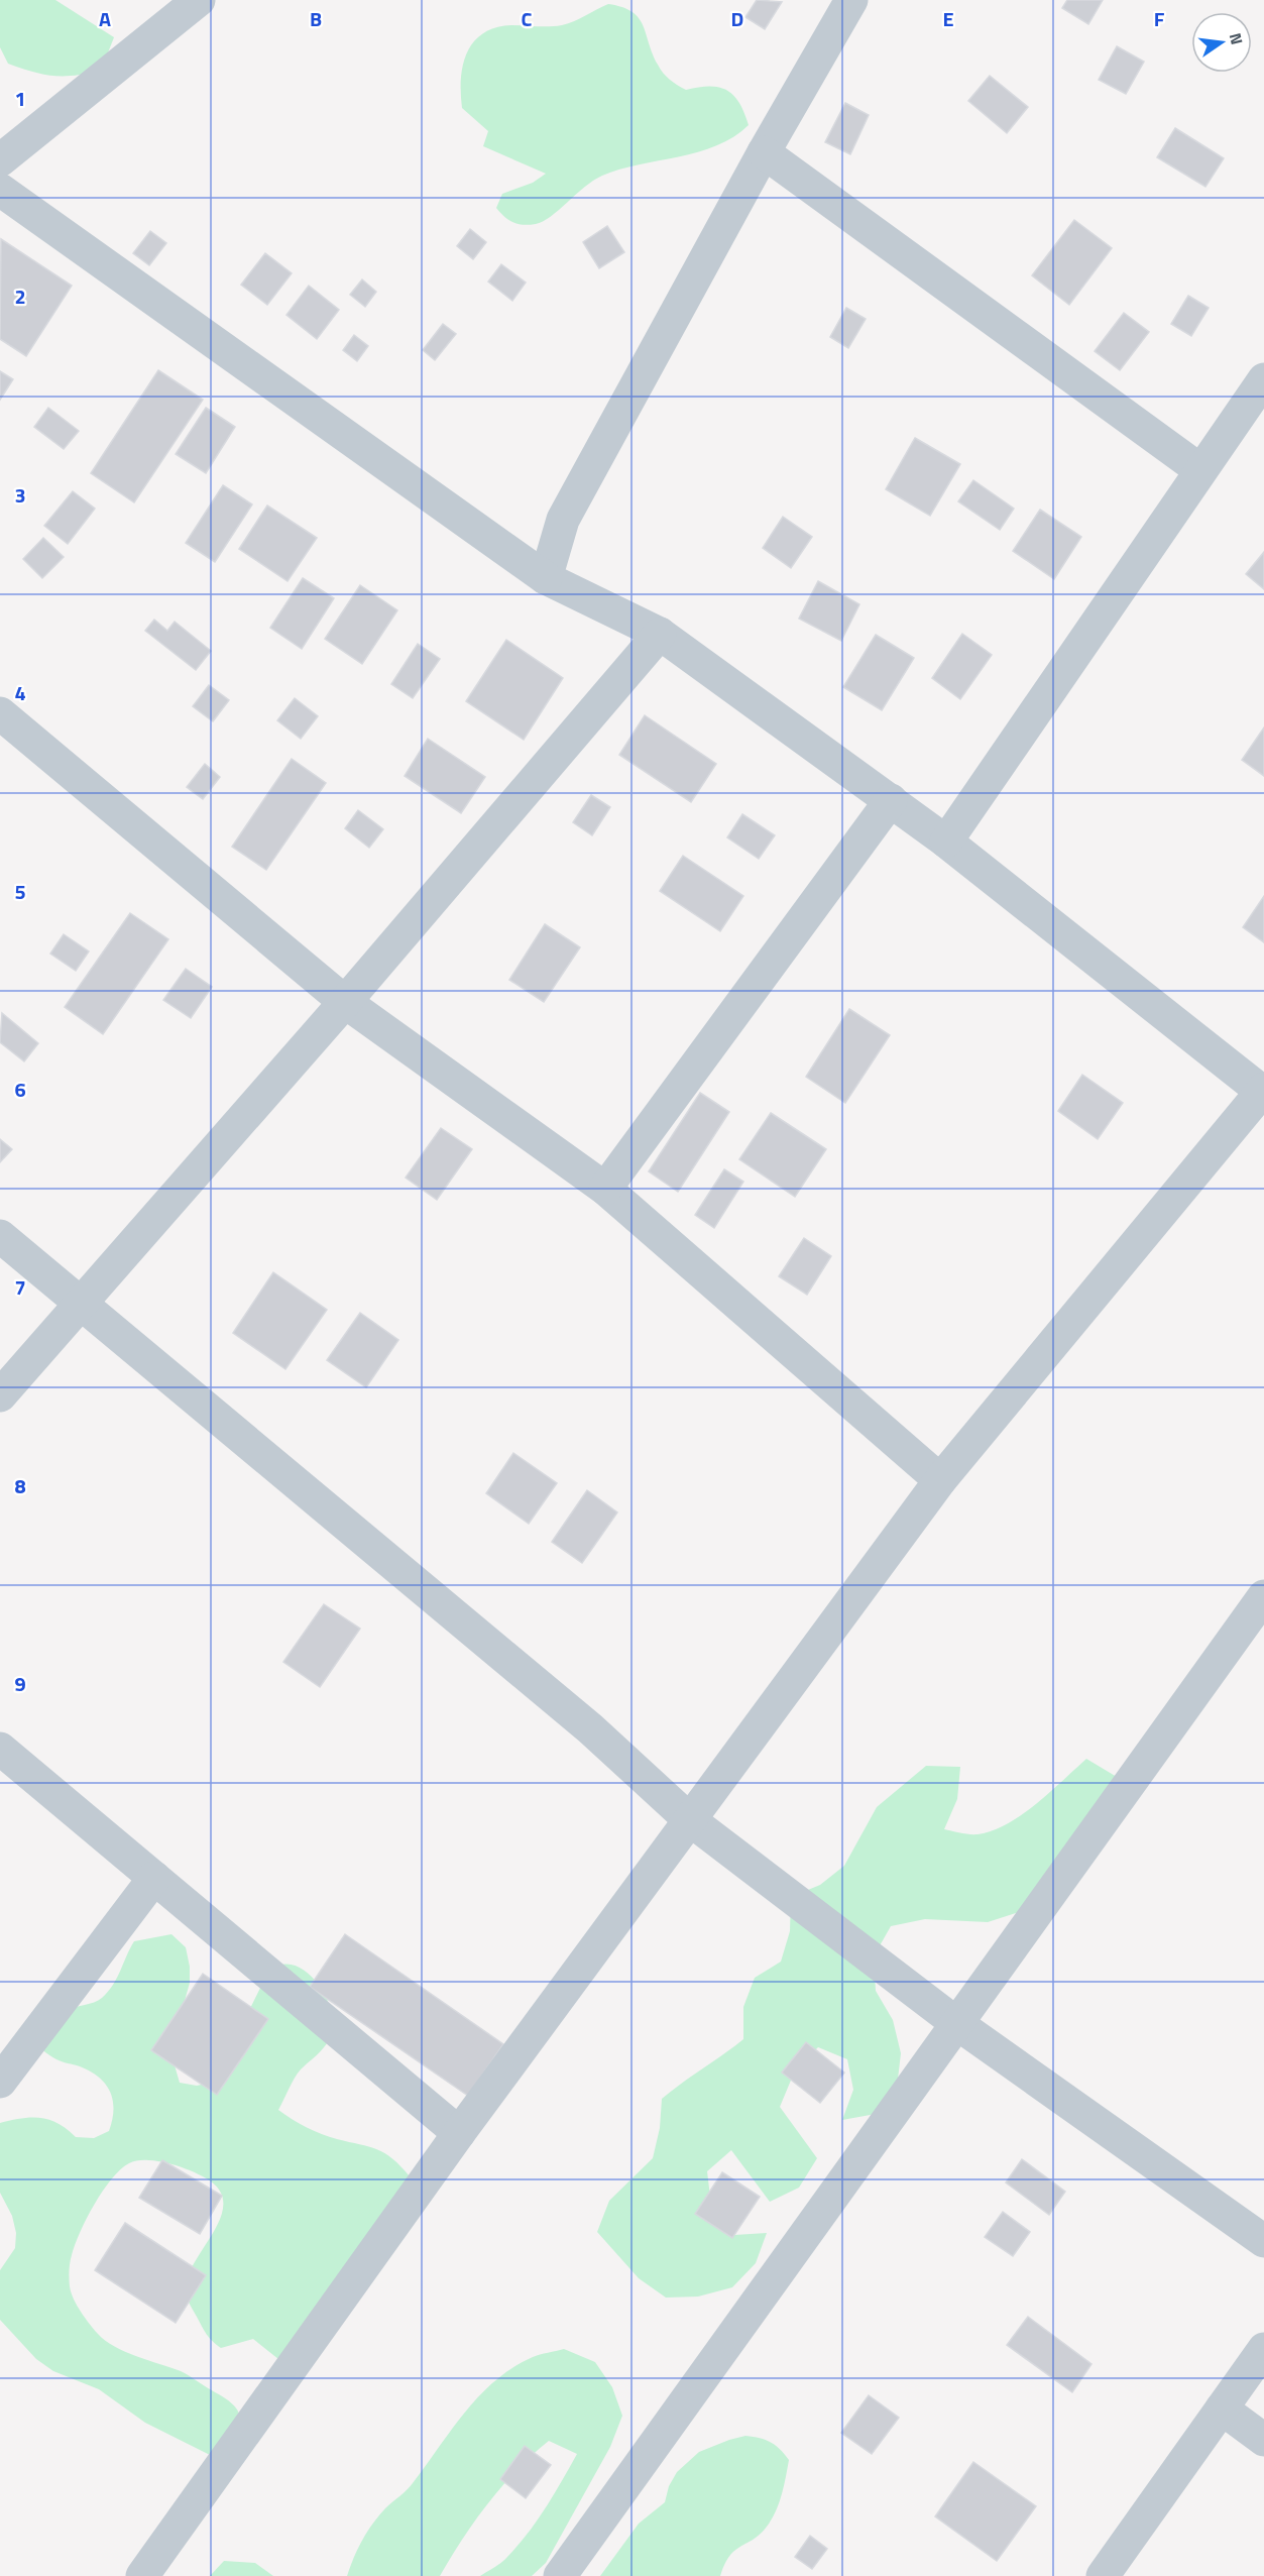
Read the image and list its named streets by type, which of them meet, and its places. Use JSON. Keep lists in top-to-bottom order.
{
  "north": "right",
  "grid": {
    "columns": [
      "A",
      "B",
      "C",
      "D",
      "E",
      "F"
    ],
    "rows": [
      "1",
      "2",
      "3",
      "4",
      "5",
      "6",
      "7",
      "8",
      "9"
    ]
  }
}
